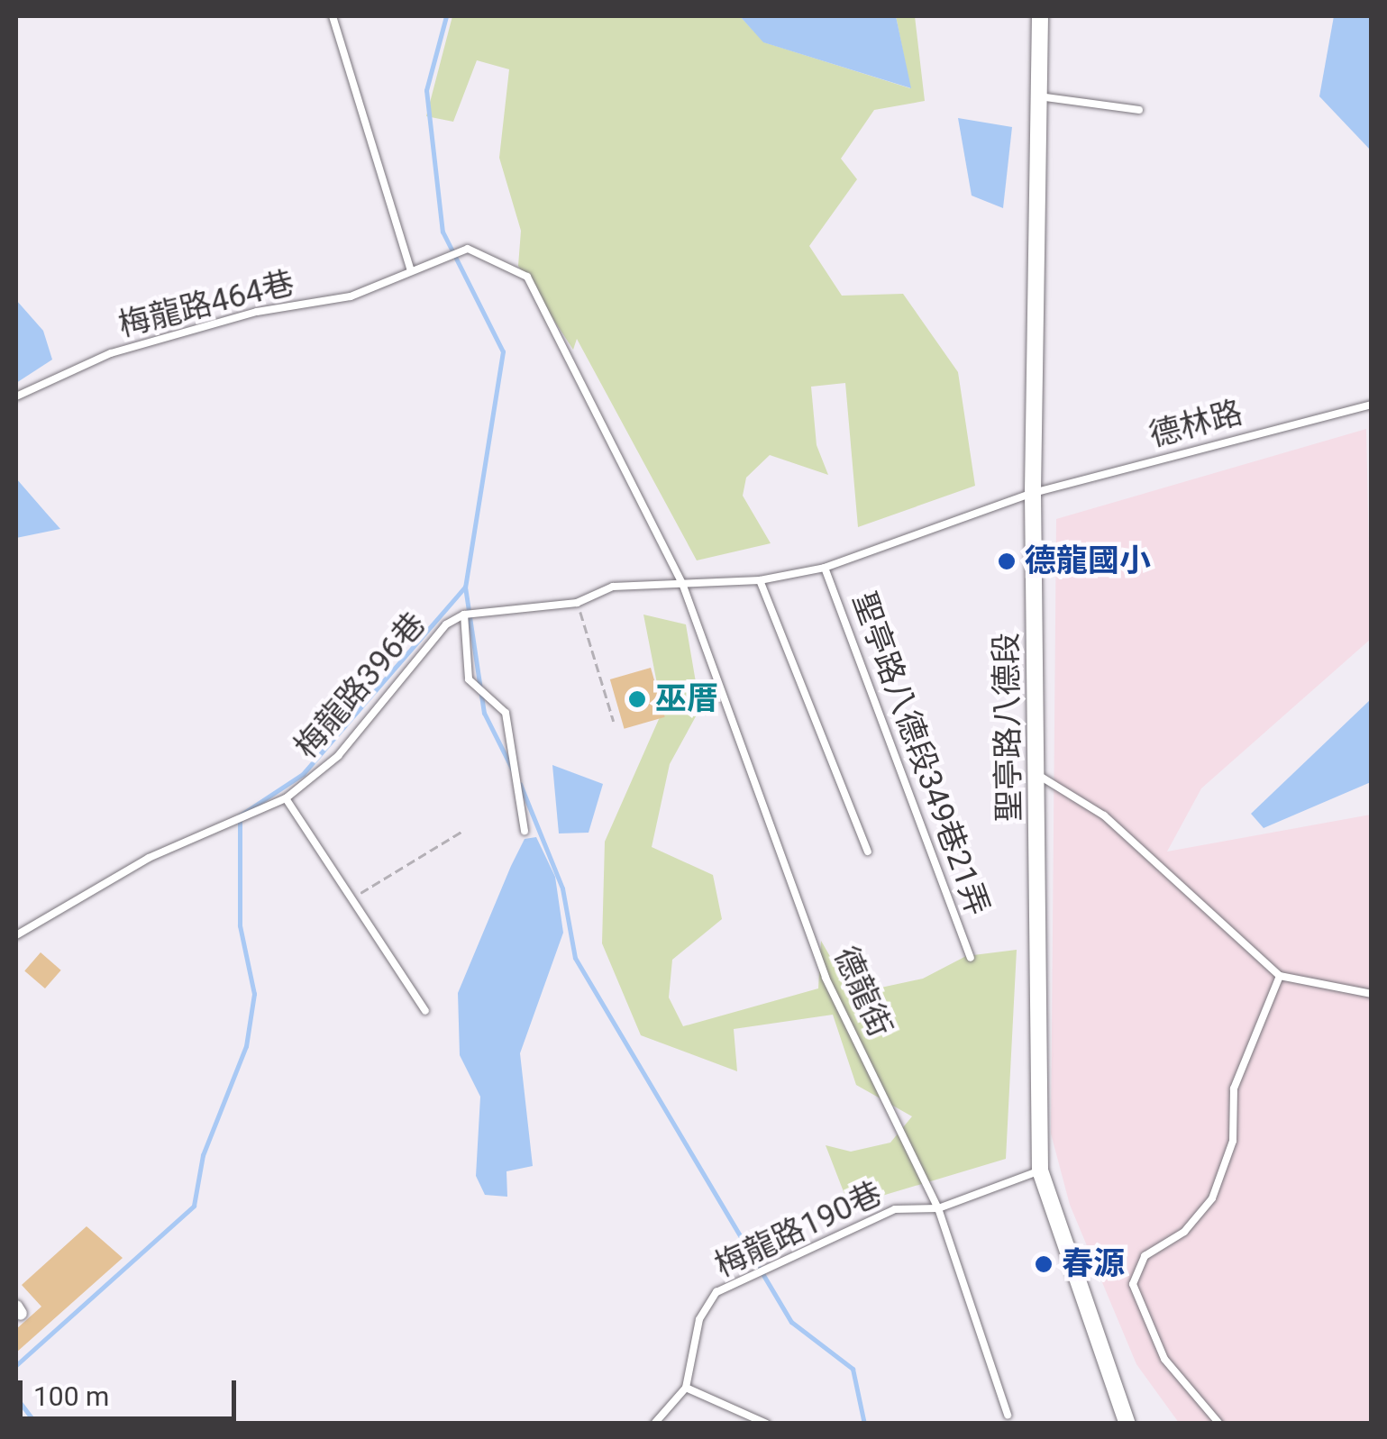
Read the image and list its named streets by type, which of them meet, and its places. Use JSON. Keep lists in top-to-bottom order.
{
  "streets": {
    "street": ["聖亭路八德段"],
    "lane": [
      "梅龍路464巷",
      "德林路",
      "梅龍路396巷",
      "聖亭路八德段349巷21弄",
      "德龍街",
      "梅龍路190巷"
    ]
  },
  "crossings": [
    ["梅龍路464巷", "梅龍路396巷"],
    ["梅龍路464巷", "德龍街"],
    ["德林路", "梅龍路396巷"],
    ["德林路", "聖亭路八德段"],
    ["德林路", "聖亭路八德段349巷21弄"],
    ["梅龍路396巷", "聖亭路八德段349巷21弄"],
    ["梅龍路396巷", "德龍街"],
    ["聖亭路八德段", "梅龍路190巷"],
    ["德龍街", "梅龍路190巷"]
  ],
  "places": ["德龍國小", "巫厝", "春源"],
  "scale_bar": "100 m"
}
